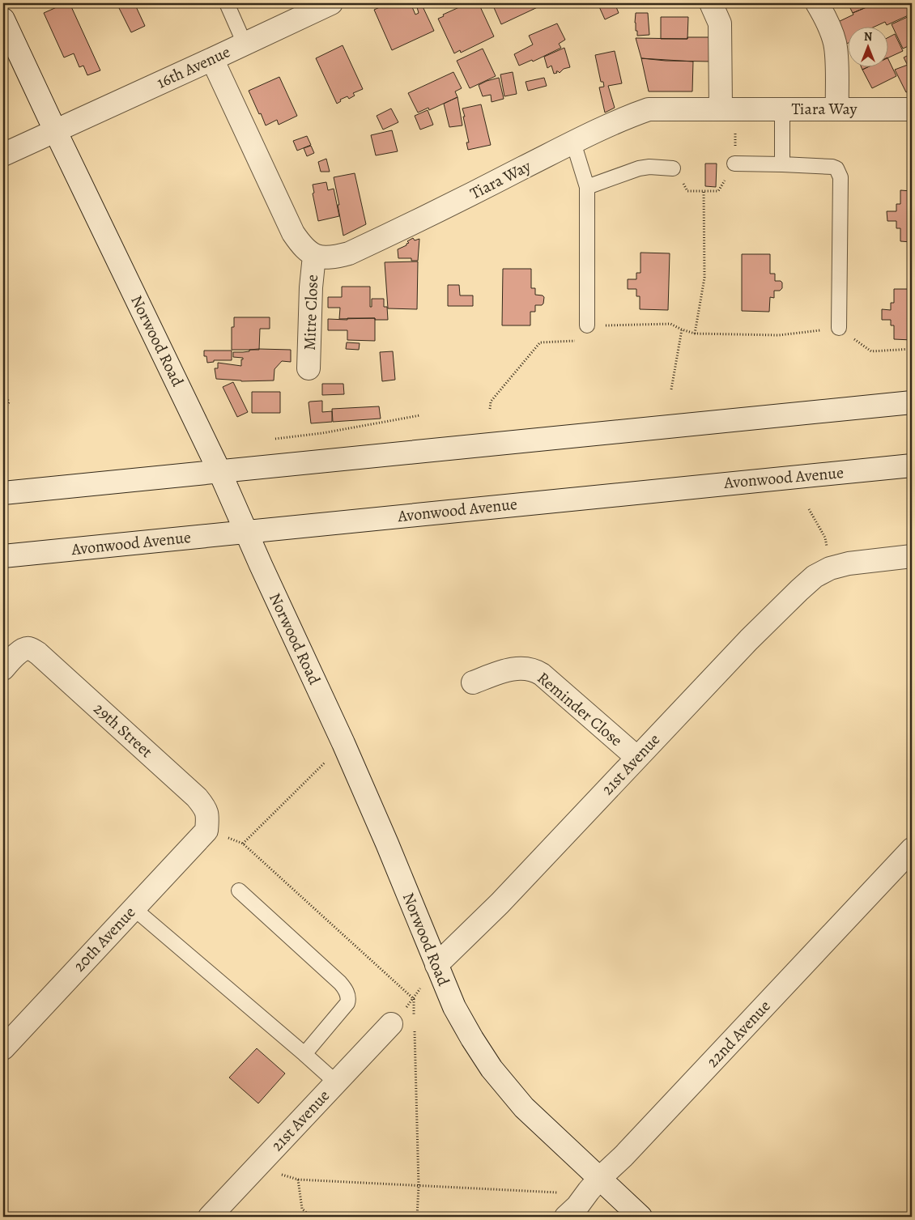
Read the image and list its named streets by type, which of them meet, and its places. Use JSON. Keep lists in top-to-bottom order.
{
  "streets": {
    "street": [
      "16th Avenue",
      "Tiara Way",
      "Mitre Close",
      "Norwood Road",
      "Avonwood Avenue",
      "Reminder Close",
      "29th Street",
      "21st Avenue",
      "20th Avenue",
      "22nd Avenue"
    ]
  },
  "crossings": [
    ["16th Avenue", "Norwood Road"],
    ["Tiara Way", "Mitre Close"],
    ["Norwood Road", "Avonwood Avenue"],
    ["Norwood Road", "21st Avenue"],
    ["Norwood Road", "22nd Avenue"],
    ["Reminder Close", "21st Avenue"],
    ["29th Street", "20th Avenue"]
  ],
  "north": "top"
}
